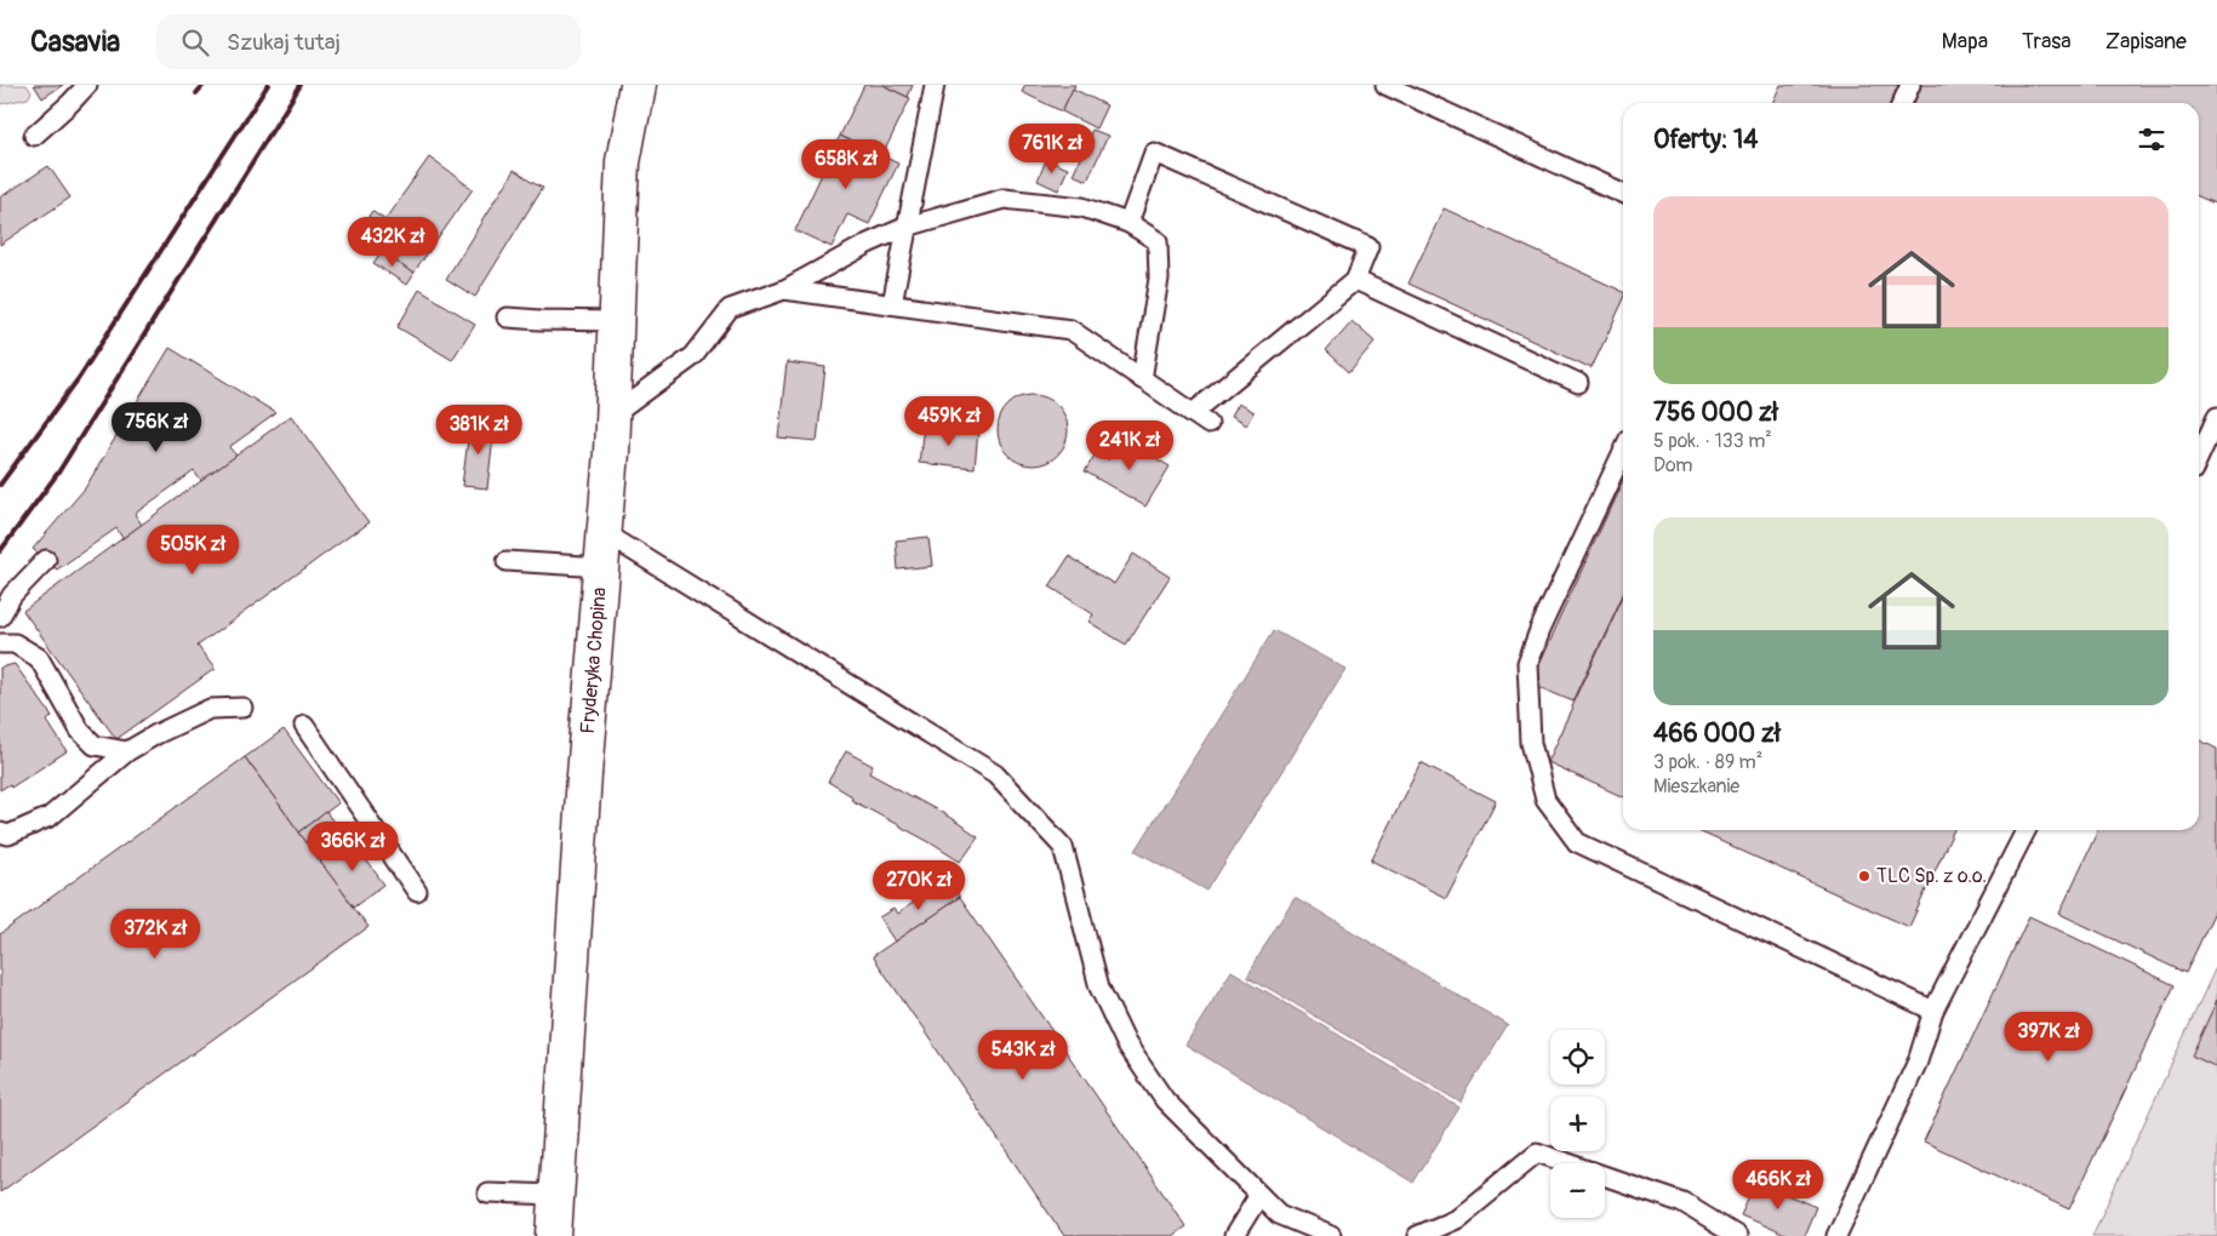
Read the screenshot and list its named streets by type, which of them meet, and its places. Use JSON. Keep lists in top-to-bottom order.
{
  "streets": {
    "street": ["Fryderyka Chopina"]
  },
  "places": ["TLC Sp. z o.o."],
  "page": {
    "header": "Casavia",
    "search": "Szukaj tutaj",
    "nav": ["Mapa", "Trasa", "Zapisane"],
    "heading": "Oferty: 14",
    "price": [
      "761K zł",
      "658K zł",
      "432K zł",
      "459K zł",
      "756K zł",
      "381K zł",
      "241K zł",
      "505K zł",
      "366K zł",
      "270K zł",
      "372K zł",
      "397K zł",
      "543K zł",
      "466K zł"
    ],
    "list": [
      {
        "name": "756 000 zł",
        "note": "5 pok. · 133 m² · Dom"
      },
      {
        "name": "466 000 zł",
        "note": "3 pok. · 89 m² · Mieszkanie"
      }
    ],
    "map_buttons": ["+", "−"]
  }
}
